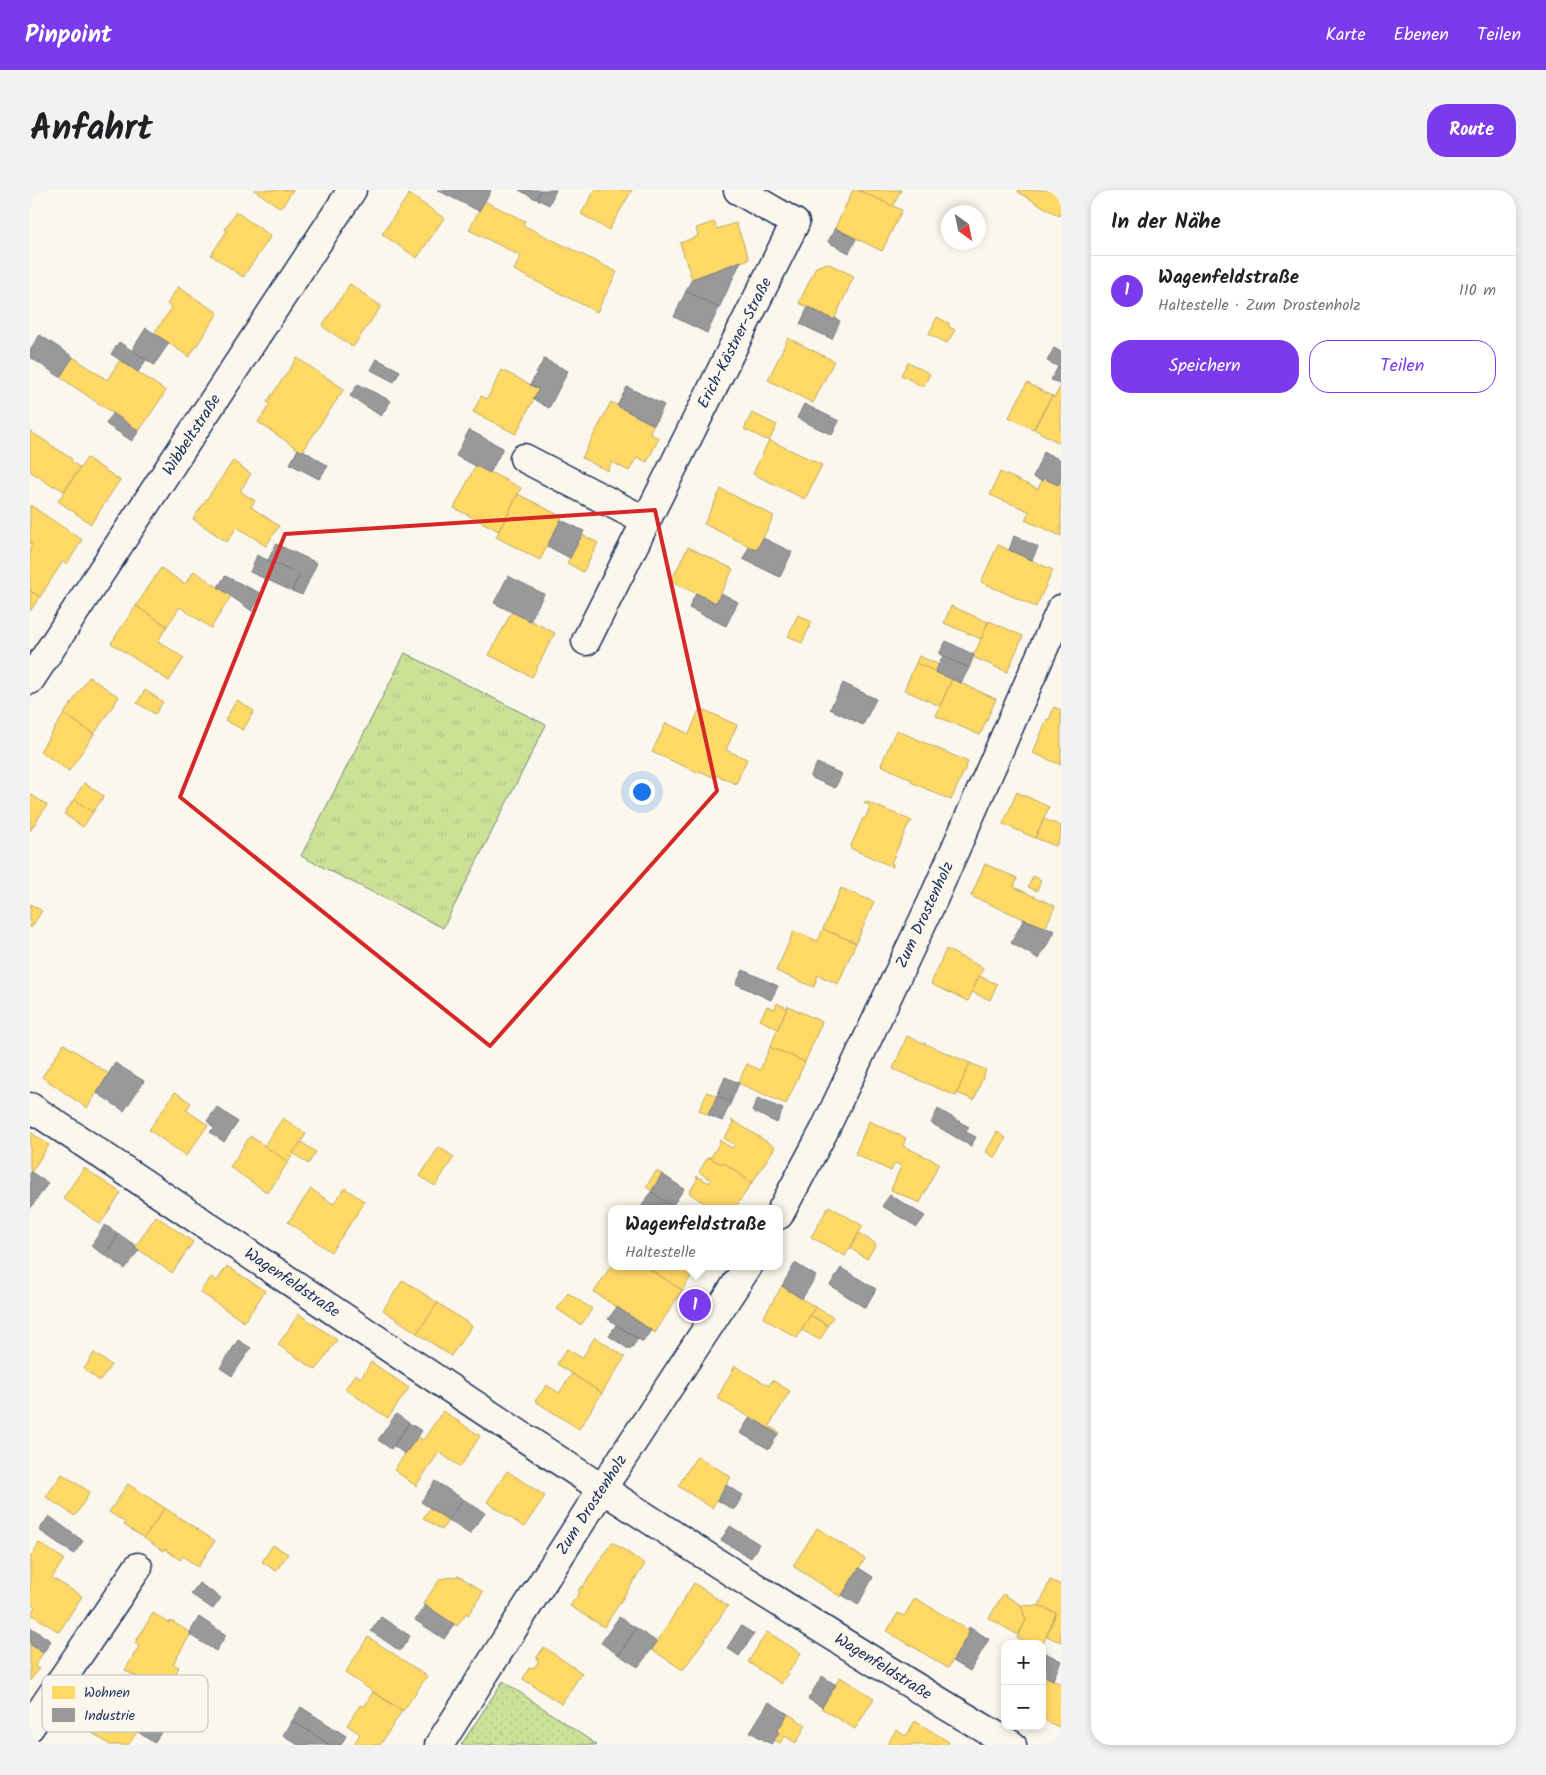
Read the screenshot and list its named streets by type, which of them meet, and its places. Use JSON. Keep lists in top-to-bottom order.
{
  "streets": {
    "street": [
      "Erich-Kästner-Straße",
      "Wibbeltstraße",
      "Zum Drostenholz",
      "Wagenfeldstraße"
    ]
  },
  "crossings": [
    ["Zum Drostenholz", "Wagenfeldstraße"]
  ],
  "legend": ["Wohnen", "Industrie"],
  "north": "bottom right",
  "page": {
    "header": "Pinpoint",
    "nav": ["Karte", "Ebenen", "Teilen"],
    "title": "Anfahrt",
    "buttons": [
      "Route",
      ["Speichern", "Teilen"]
    ],
    "heading": "In der Nähe",
    "list": [
      {
        "mark": "1",
        "name": "Wagenfeldstraße",
        "note": "Haltestelle · Zum Drostenholz",
        "value": "110 m"
      }
    ],
    "popup": ["Wagenfeldstraße", "Haltestelle"],
    "pins": "1",
    "map_buttons": ["+", "−"]
  }
}
